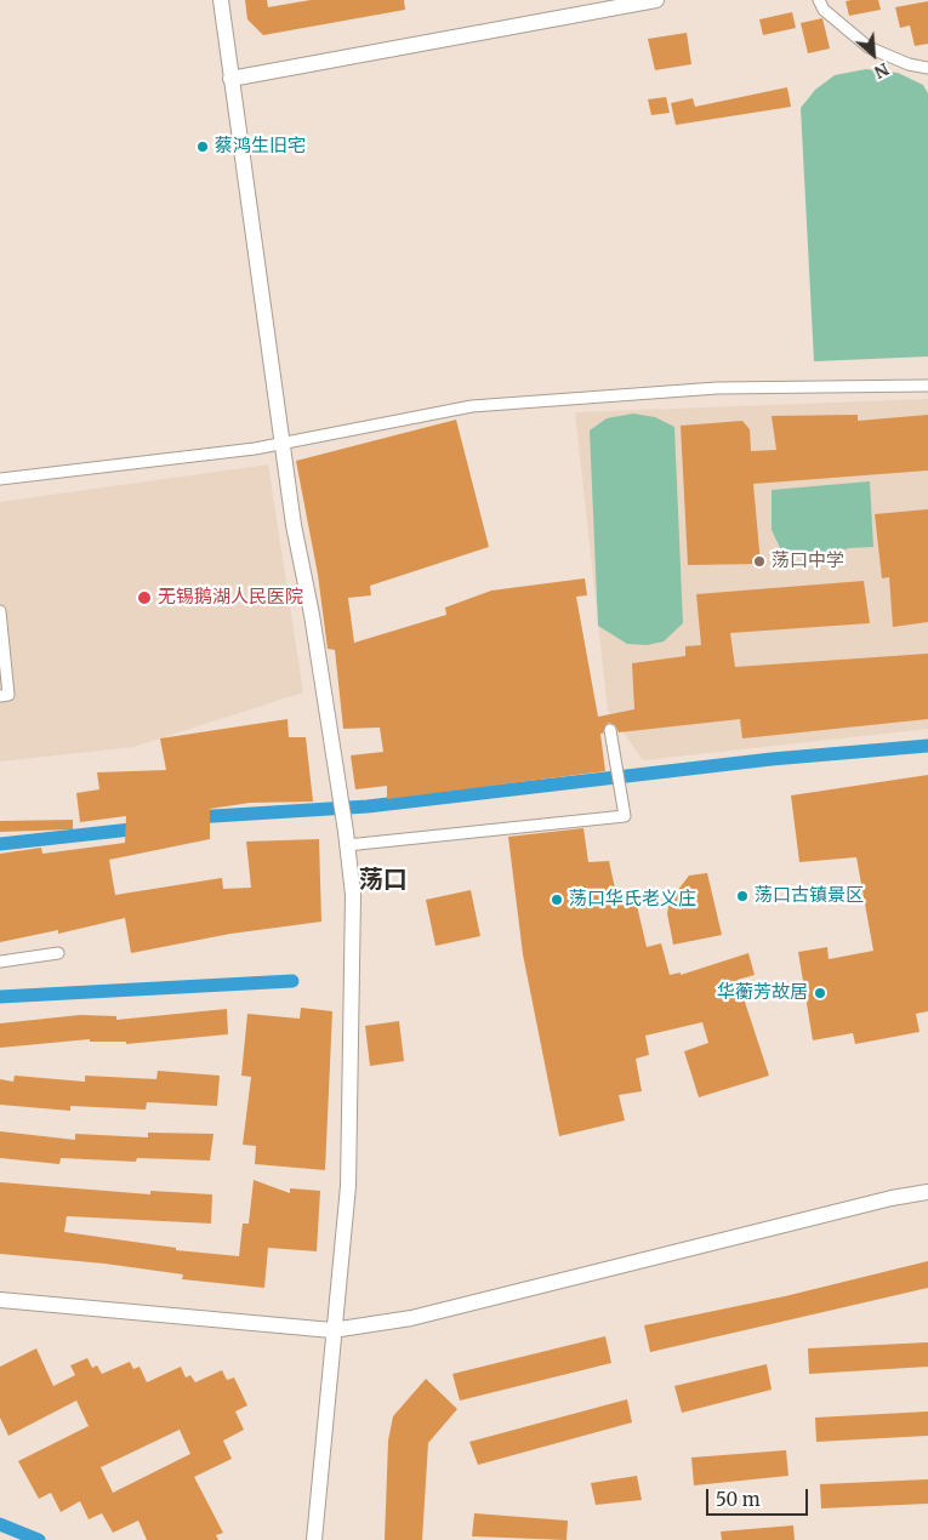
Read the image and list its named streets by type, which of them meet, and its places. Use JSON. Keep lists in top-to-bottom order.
{
  "districts": ["荡口"],
  "places": [
    "蔡鸿生旧宅",
    "荡口中学",
    "无锡鹅湖人民医院",
    "荡口古镇景区",
    "荡口华氏老义庄",
    "华蘅芳故居"
  ],
  "scale_bar": "50 m",
  "north": "bottom right"
}
